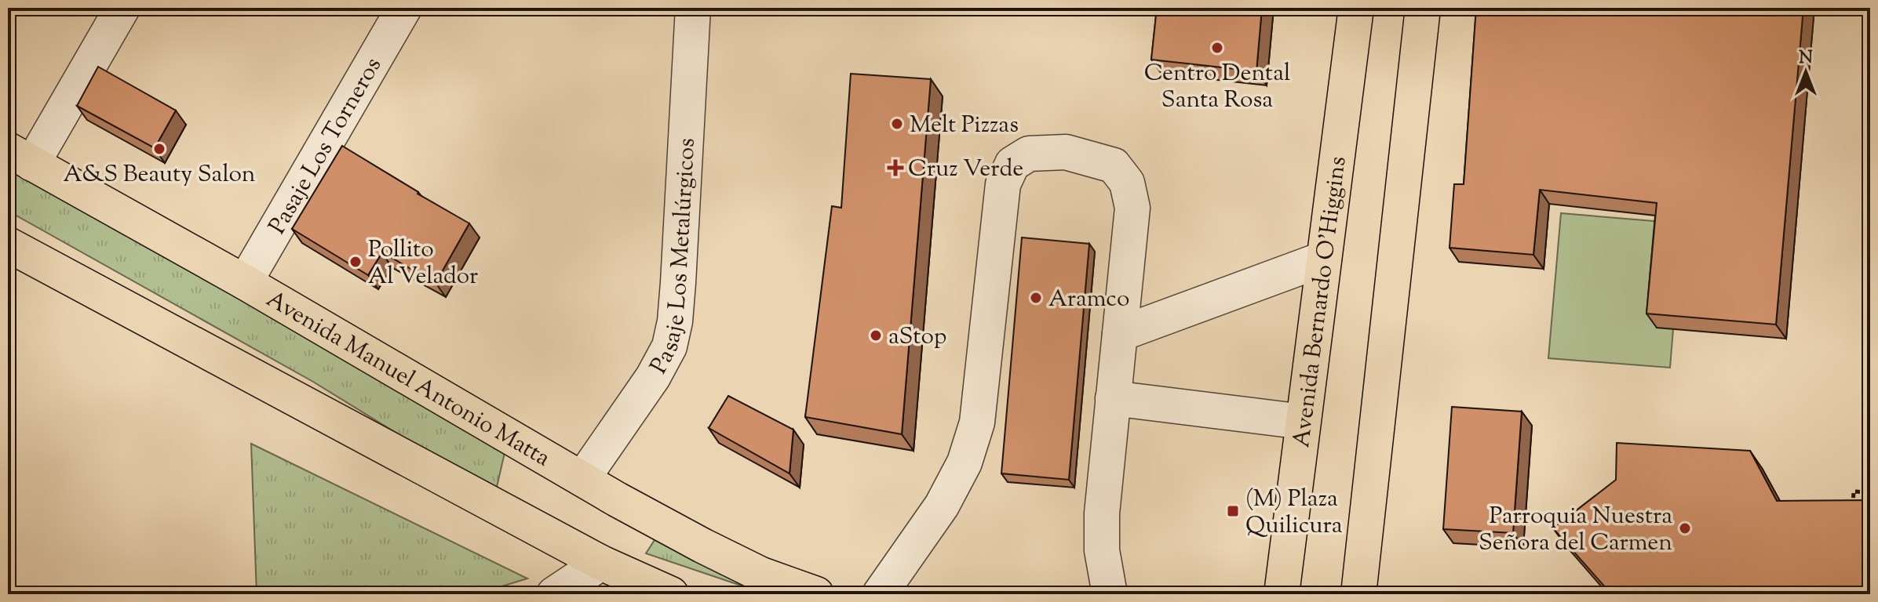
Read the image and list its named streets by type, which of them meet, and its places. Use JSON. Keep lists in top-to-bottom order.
{
  "streets": {
    "main road": ["Avenida Bernardo O'Higgins", "Avenida Manuel Antonio Matta"],
    "street": ["Pasaje Los Torneros", "Pasaje Los Metalúrgicos"]
  },
  "crossings": [
    ["Pasaje Los Torneros", "Avenida Manuel Antonio Matta"],
    ["Pasaje Los Metalúrgicos", "Avenida Manuel Antonio Matta"]
  ],
  "places": {
    "other": [
      "Centro Dental Santa Rosa",
      "Melt Pizzas",
      "A&S Beauty Salon",
      "Pollito Al Velador",
      "Aramco",
      "aStop",
      "Parroquia Nuestra Señora del Carmen"
    ],
    "health": ["Cruz Verde"],
    "transit": ["(M) Plaza Quilicura"]
  },
  "north": "top"
}
